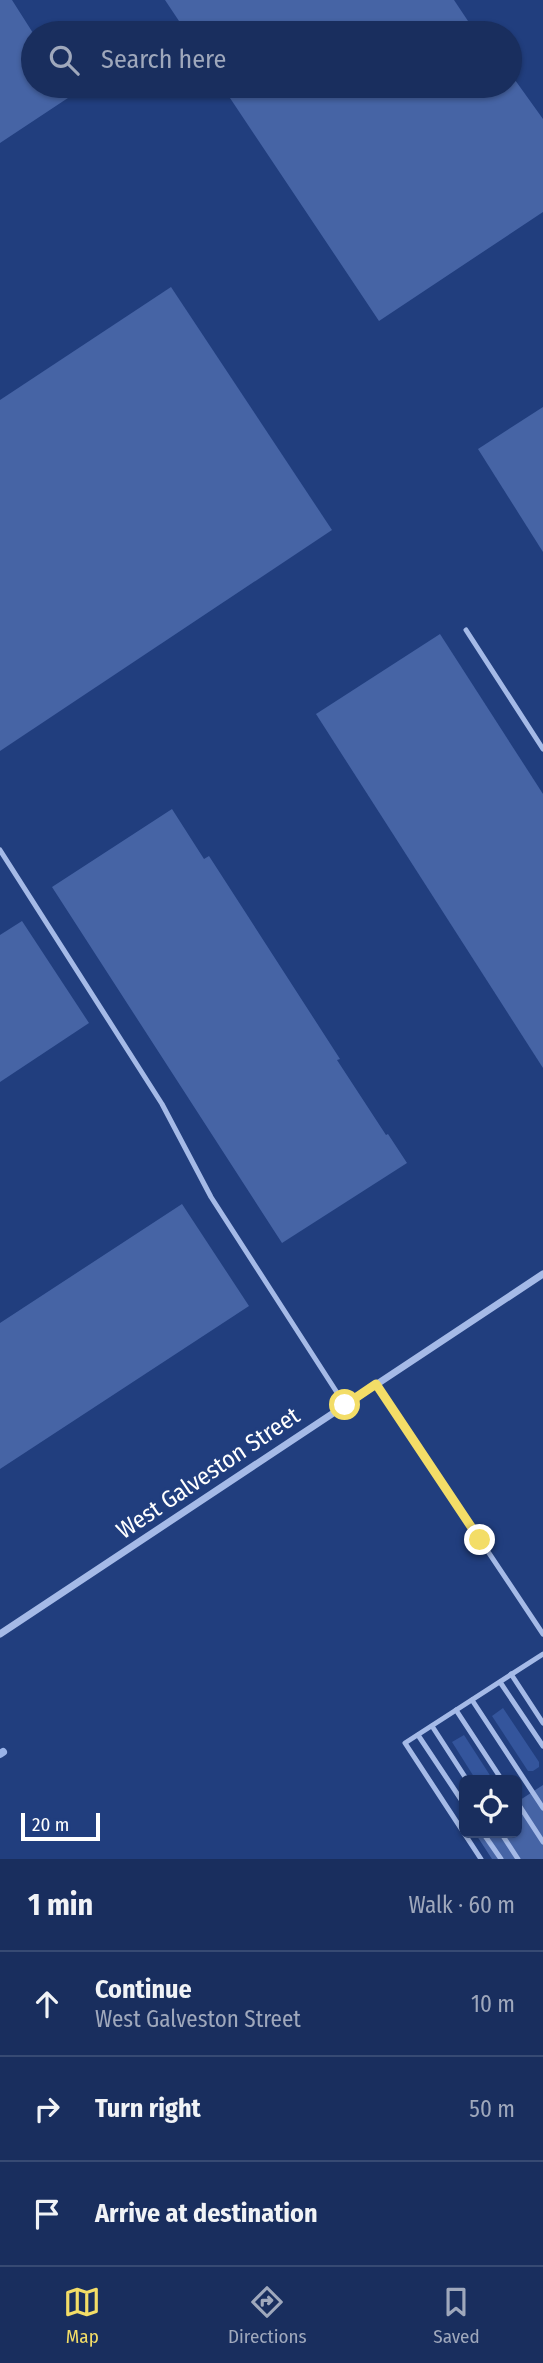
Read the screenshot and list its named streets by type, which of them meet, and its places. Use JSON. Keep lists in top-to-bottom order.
{
  "streets": {
    "street": ["West Galveston Street"]
  },
  "scale_bar": "20 m",
  "page": {
    "search": "Search here",
    "scale": "20 m",
    "heading": ["1 min", "Walk · 60 m"],
    "list": [
      ["Continue", "West Galveston Street", "10 m"],
      ["Turn right", "50 m"],
      "Arrive at destination"
    ],
    "nav": ["Map", "Directions", "Saved"]
  }
}
